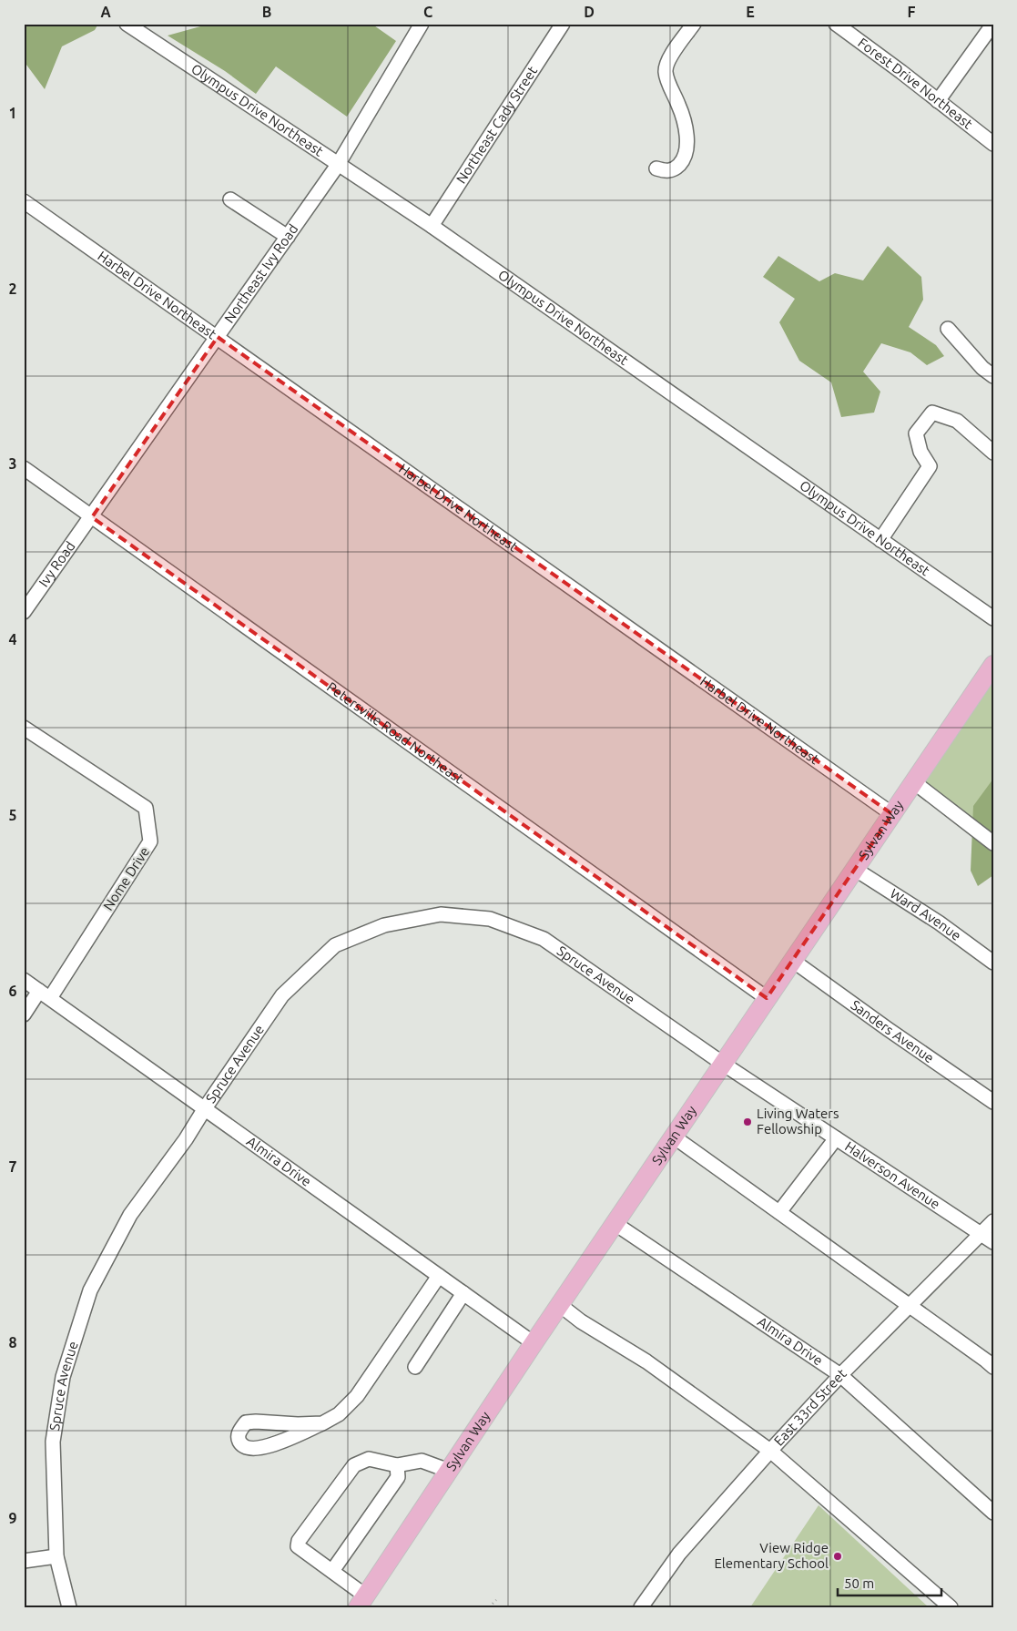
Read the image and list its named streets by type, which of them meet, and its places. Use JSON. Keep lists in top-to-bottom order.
{
  "streets": {
    "main road": ["Sylvan Way"],
    "street": [
      "Forest Drive Northeast",
      "Olympus Drive Northeast",
      "Northeast Cady Street",
      "Northeast Ivy Road",
      "Harbel Drive Northeast",
      "Ivy Road",
      "Petersville Road Northeast",
      "Nome Drive",
      "Ward Avenue",
      "Spruce Avenue",
      "Sanders Avenue",
      "Almira Drive",
      "Halverson Avenue",
      "East 33rd Street"
    ]
  },
  "crossings": [
    ["Olympus Drive Northeast", "Northeast Cady Street"],
    ["Olympus Drive Northeast", "Northeast Ivy Road"],
    ["Northeast Ivy Road", "Harbel Drive Northeast"],
    ["Northeast Ivy Road", "Ivy Road"],
    ["Northeast Ivy Road", "Petersville Road Northeast"],
    ["Harbel Drive Northeast", "Sylvan Way"],
    ["Ivy Road", "Petersville Road Northeast"],
    ["Petersville Road Northeast", "Sylvan Way"],
    ["Sylvan Way", "Ward Avenue"],
    ["Sylvan Way", "Spruce Avenue"],
    ["Sylvan Way", "Sanders Avenue"],
    ["Sylvan Way", "Almira Drive"],
    ["Sylvan Way", "Halverson Avenue"],
    ["Nome Drive", "Almira Drive"],
    ["Spruce Avenue", "Almira Drive"],
    ["Spruce Avenue", "Halverson Avenue"],
    ["Almira Drive", "East 33rd Street"],
    ["Halverson Avenue", "East 33rd Street"]
  ],
  "places": ["Living Waters Fellowship", "View Ridge Elementary School"],
  "scale_bar": "50 m",
  "grid": {
    "columns": [
      "A",
      "B",
      "C",
      "D",
      "E",
      "F"
    ],
    "rows": [
      "1",
      "2",
      "3",
      "4",
      "5",
      "6",
      "7",
      "8",
      "9"
    ]
  }
}
